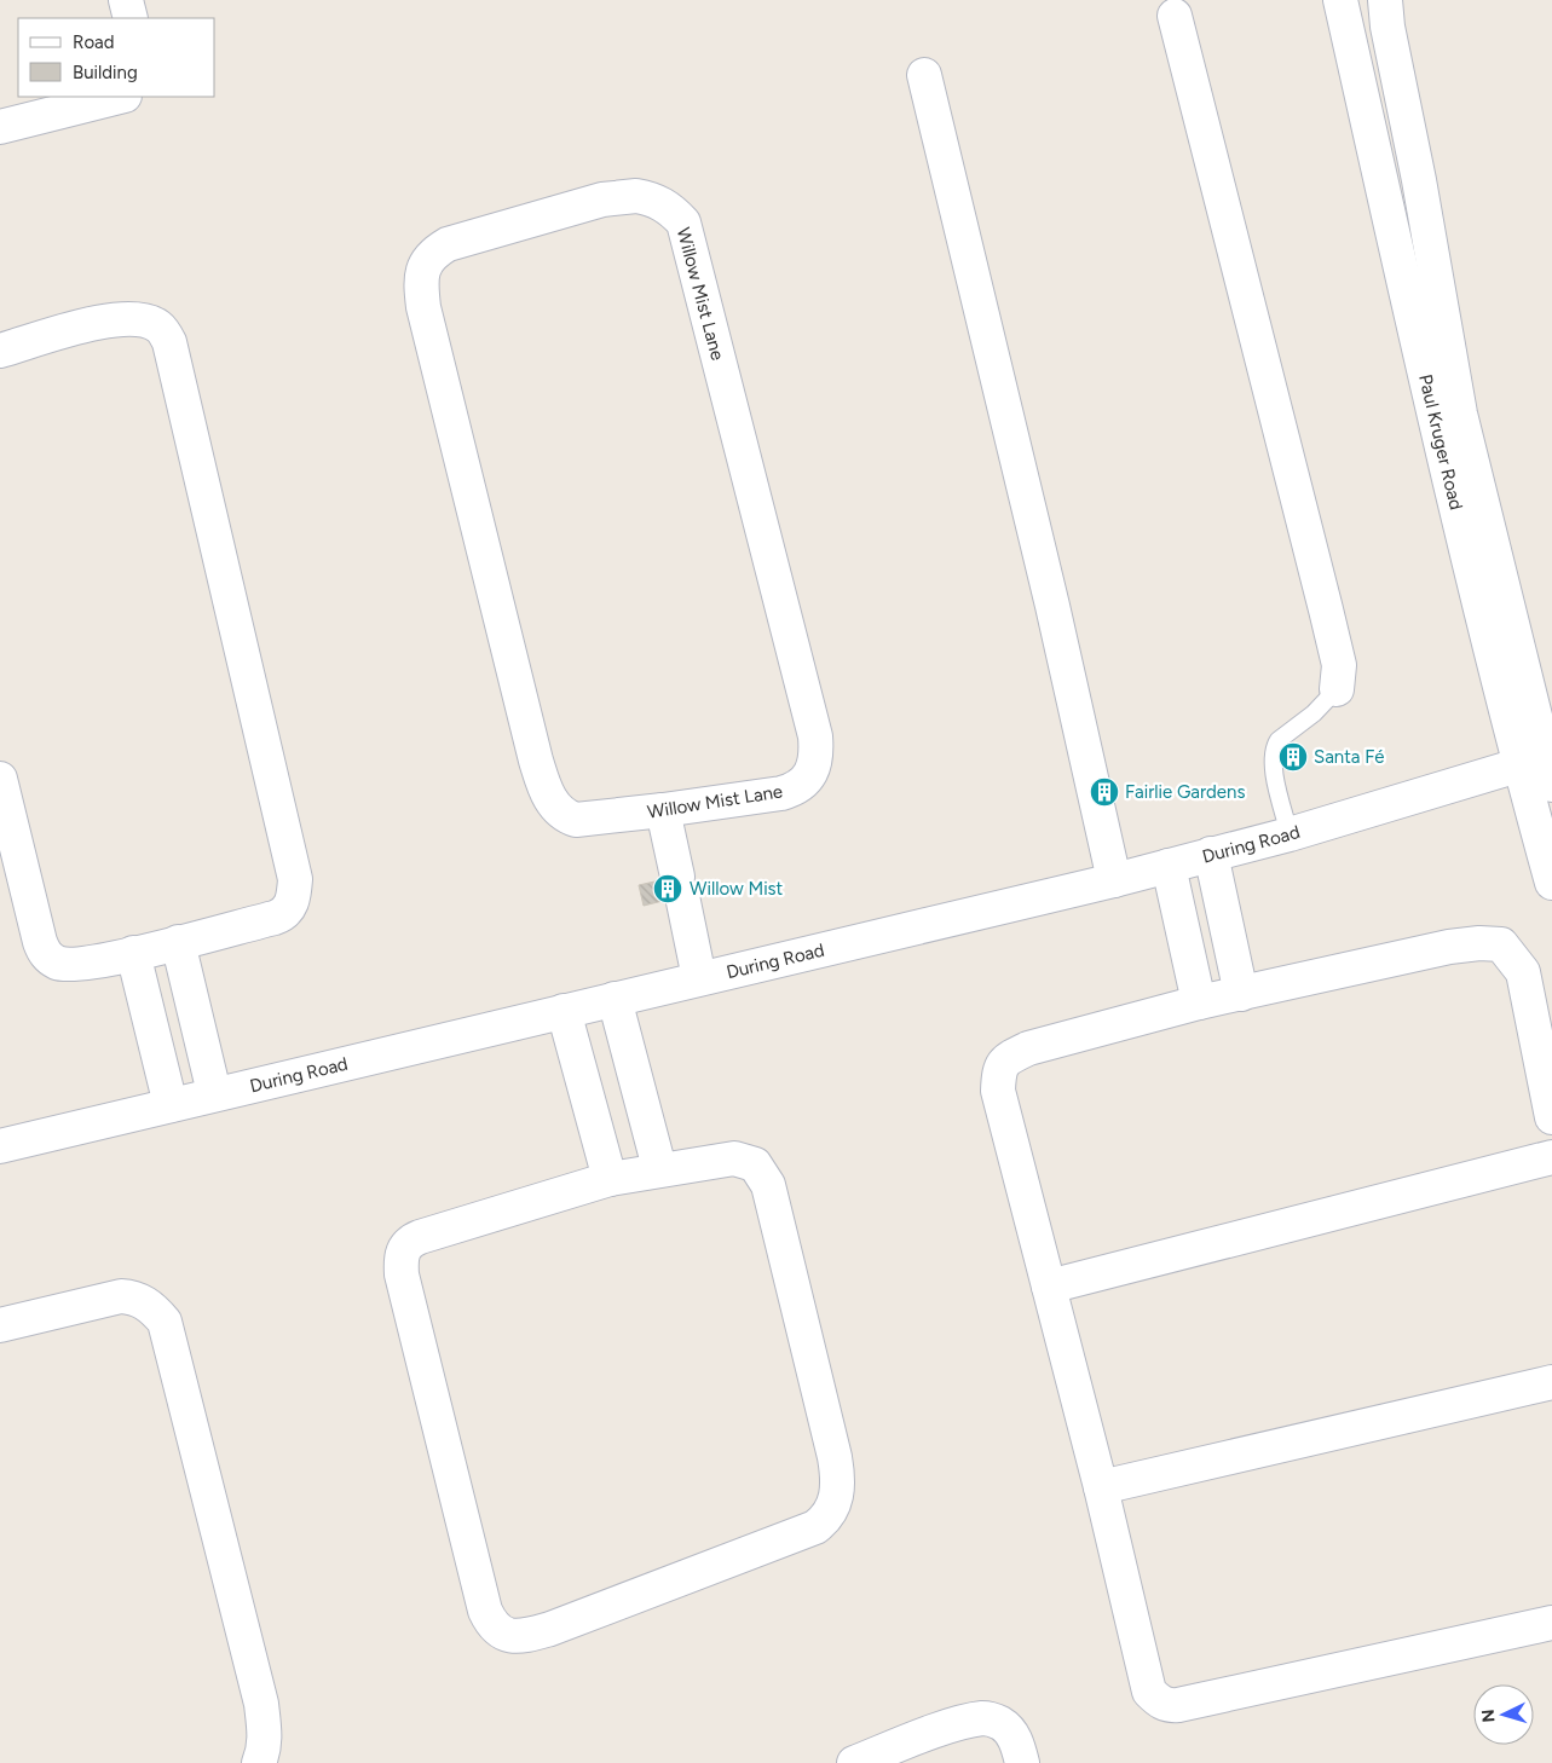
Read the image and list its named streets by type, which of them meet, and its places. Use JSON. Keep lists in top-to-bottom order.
{
  "streets": {
    "street": ["Willow Mist Lane", "Paul Kruger Road", "During Road"]
  },
  "crossings": [
    ["Paul Kruger Road", "During Road"]
  ],
  "places": {
    "building": ["Santa Fé", "Fairlie Gardens", "Willow Mist"]
  },
  "legend": ["Road", "Building"],
  "north": "left"
}
